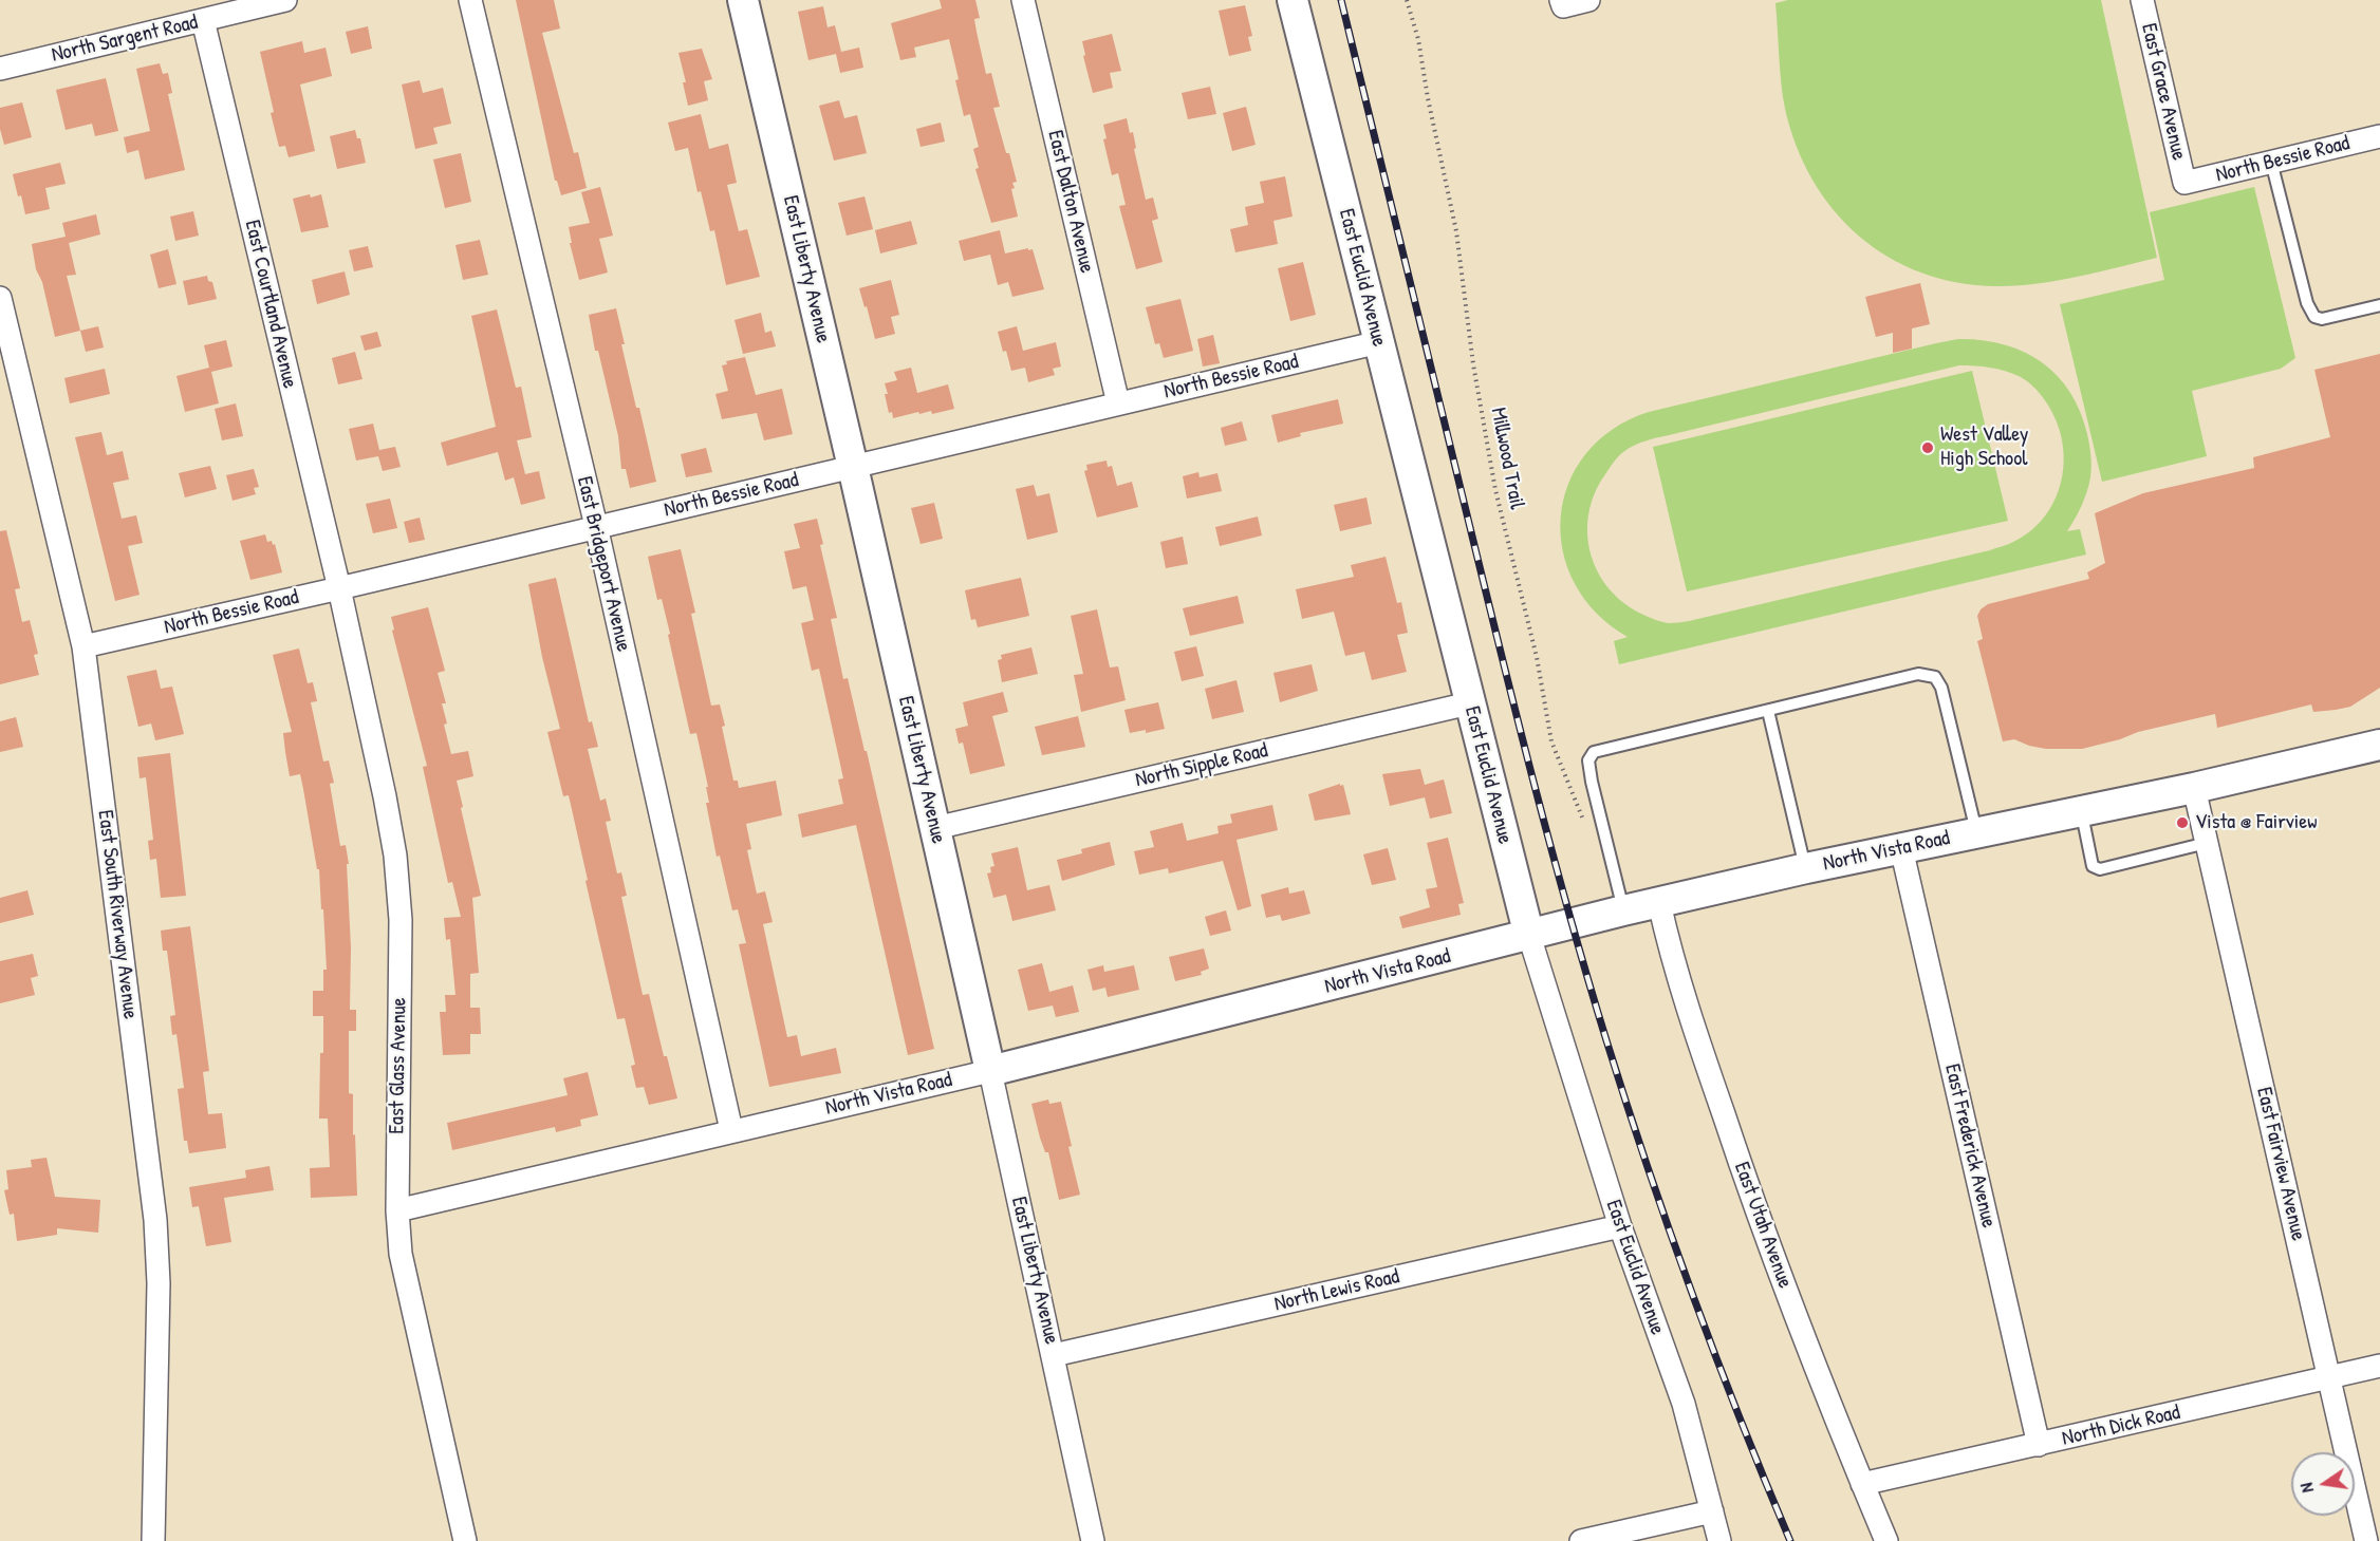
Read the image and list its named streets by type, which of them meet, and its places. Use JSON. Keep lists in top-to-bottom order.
{
  "streets": {
    "street": [
      "North Sargent Road",
      "East Grace Avenue",
      "North Bessie Road",
      "East Dalton Avenue",
      "East Liberty Avenue",
      "East Euclid Avenue",
      "East Courtland Avenue",
      "East Bridgeport Avenue",
      "North Sipple Road",
      "North Vista Road",
      "East South Riverway Avenue",
      "East Glass Avenue",
      "East Frederick Avenue",
      "East Fairview Avenue",
      "East Utah Avenue",
      "North Lewis Road",
      "North Dick Road"
    ],
    "path": ["Millwood Trail"]
  },
  "crossings": [
    ["North Sargent Road", "East Courtland Avenue"],
    ["East Grace Avenue", "North Bessie Road"],
    ["North Bessie Road", "East Dalton Avenue"],
    ["North Bessie Road", "East Liberty Avenue"],
    ["North Bessie Road", "East Euclid Avenue"],
    ["North Bessie Road", "East Courtland Avenue"],
    ["North Bessie Road", "East Bridgeport Avenue"],
    ["North Bessie Road", "East South Riverway Avenue"],
    ["North Bessie Road", "East Glass Avenue"],
    ["East Liberty Avenue", "North Sipple Road"],
    ["East Liberty Avenue", "North Vista Road"],
    ["East Liberty Avenue", "North Lewis Road"],
    ["East Euclid Avenue", "North Sipple Road"],
    ["East Euclid Avenue", "North Vista Road"],
    ["East Euclid Avenue", "North Lewis Road"],
    ["East Courtland Avenue", "East Glass Avenue"],
    ["East Bridgeport Avenue", "North Vista Road"],
    ["North Vista Road", "East Glass Avenue"],
    ["North Vista Road", "East Frederick Avenue"],
    ["North Vista Road", "East Fairview Avenue"],
    ["North Vista Road", "East Utah Avenue"],
    ["East Frederick Avenue", "North Dick Road"],
    ["East Fairview Avenue", "North Dick Road"],
    ["East Utah Avenue", "North Dick Road"]
  ],
  "places": ["West Valley High School", "Vista @ Fairview"],
  "north": "left"
}
